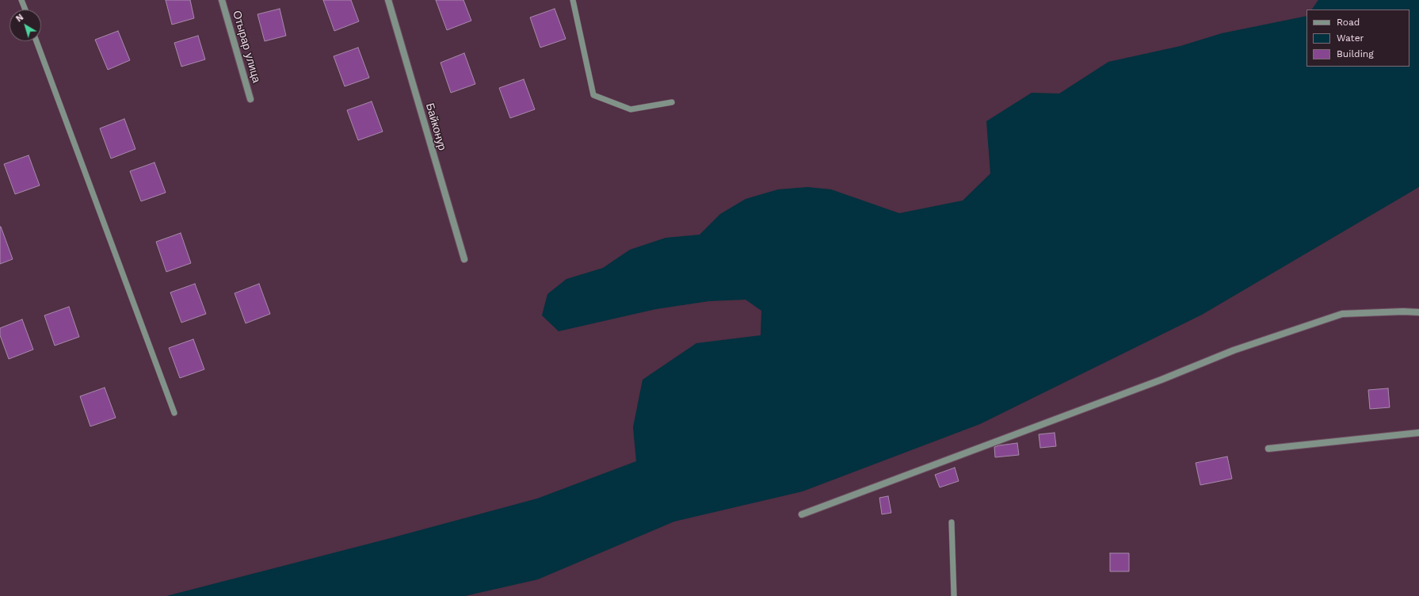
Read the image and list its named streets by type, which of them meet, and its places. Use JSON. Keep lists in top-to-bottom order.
{
  "streets": {
    "street": ["Отырар улица", "Байконур"]
  },
  "legend": ["Road", "Water", "Building"],
  "north": "top left"
}
